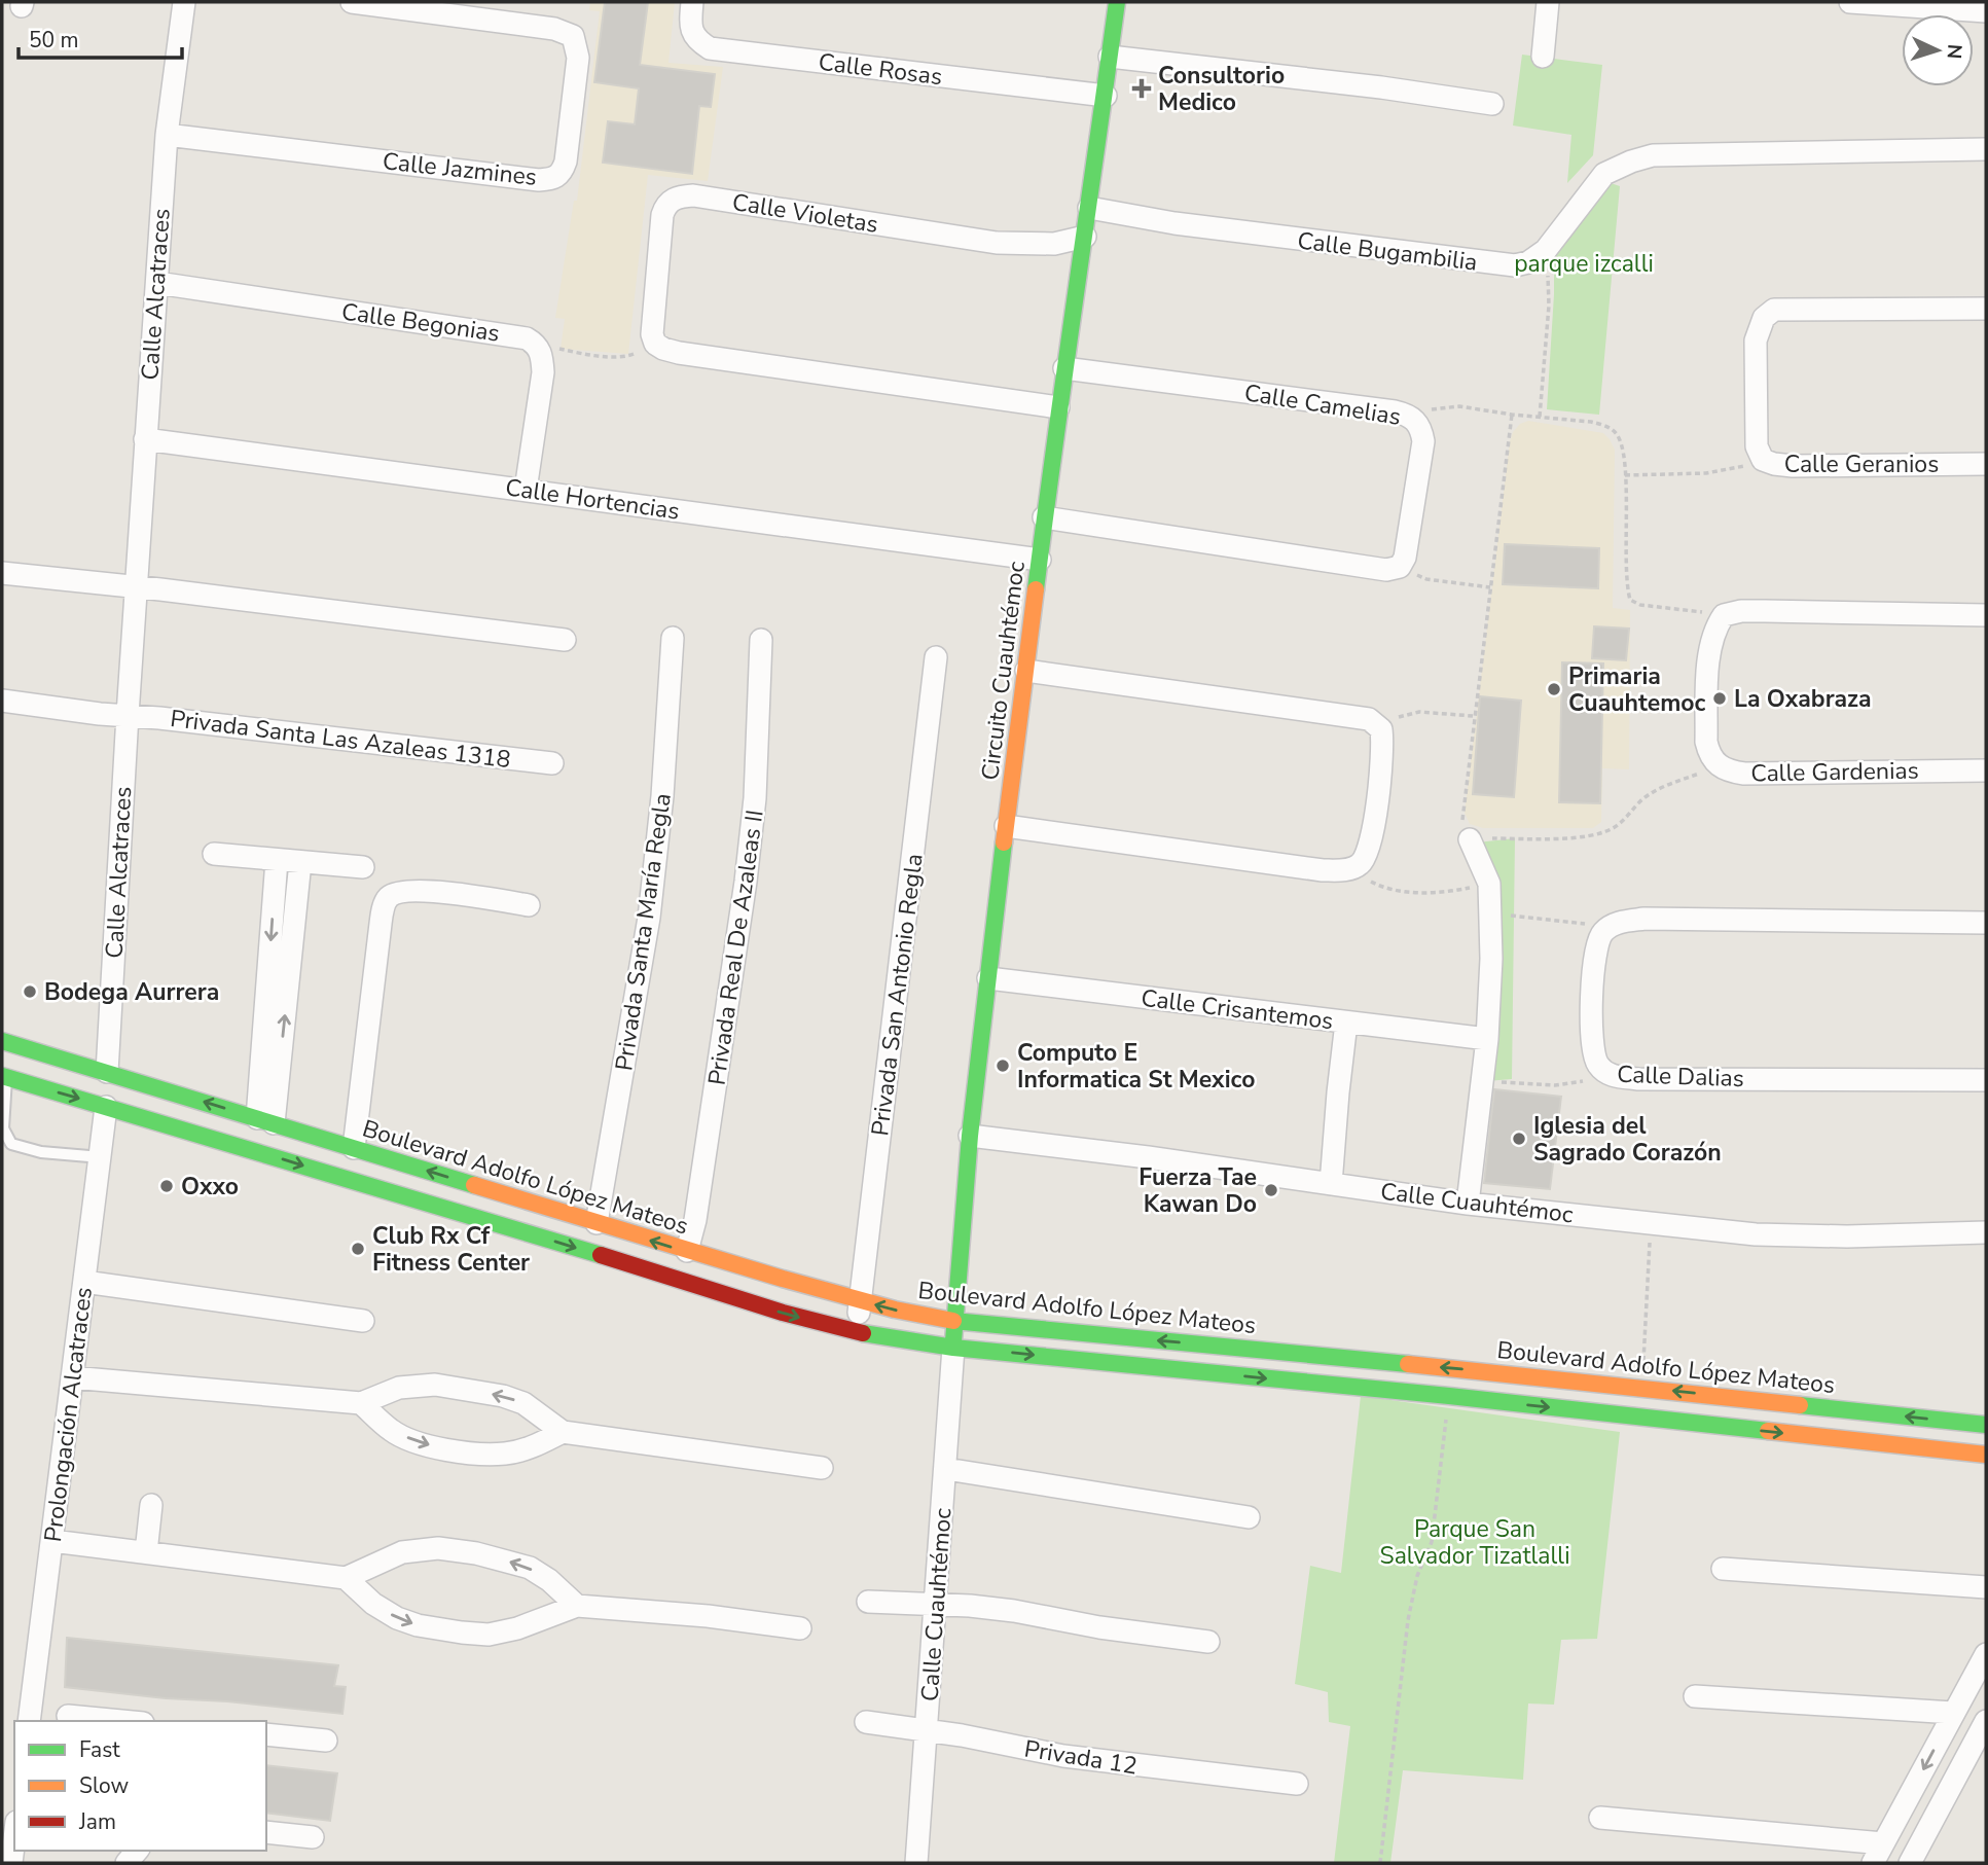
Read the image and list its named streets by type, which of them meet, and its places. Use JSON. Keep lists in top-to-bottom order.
{
  "streets": {
    "street": [
      "Calle Rosas",
      "Calle Jazmines",
      "Calle Violetas",
      "Calle Bugambilia",
      "Calle Alcatraces",
      "Calle Begonias",
      "Calle Camelias",
      "Calle Geranios",
      "Calle Hortencias",
      "Circuito Cuauhtémoc",
      "Privada Santa Las Azaleas 1318",
      "Calle Gardenias",
      "Privada Santa María Regla",
      "Privada Real De Azaleas II",
      "Privada San Antonio Regla",
      "Calle Crisantemos",
      "Calle Dalias",
      "Boulevard Adolfo López Mateos",
      "Calle Cuauhtémoc",
      "Prolongación Alcatraces",
      "Privada 12"
    ]
  },
  "crossings": [
    ["Calle Rosas", "Circuito Cuauhtémoc"],
    ["Calle Jazmines", "Calle Alcatraces"],
    ["Calle Violetas", "Circuito Cuauhtémoc"],
    ["Calle Bugambilia", "Circuito Cuauhtémoc"],
    ["Calle Alcatraces", "Calle Begonias"],
    ["Calle Alcatraces", "Calle Hortencias"],
    ["Calle Alcatraces", "Privada Santa Las Azaleas 1318"],
    ["Calle Alcatraces", "Boulevard Adolfo López Mateos"],
    ["Calle Camelias", "Circuito Cuauhtémoc"],
    ["Calle Hortencias", "Circuito Cuauhtémoc"],
    ["Circuito Cuauhtémoc", "Calle Crisantemos"],
    ["Circuito Cuauhtémoc", "Boulevard Adolfo López Mateos"],
    ["Circuito Cuauhtémoc", "Calle Cuauhtémoc"],
    ["Privada Santa María Regla", "Boulevard Adolfo López Mateos"],
    ["Privada Real De Azaleas II", "Boulevard Adolfo López Mateos"],
    ["Privada San Antonio Regla", "Boulevard Adolfo López Mateos"],
    ["Calle Cuauhtémoc", "Privada 12"]
  ],
  "parks": ["parque izcalli", "Parque San Salvador Tizatlalli"],
  "places": {
    "health": ["Consultorio Medico"],
    "other": [
      "Primaria Cuauhtemoc",
      "La Oxabraza",
      "Bodega Aurrera",
      "Computo E Informatica St Mexico",
      "Iglesia del Sagrado Corazón",
      "Oxxo",
      "Fuerza Tae Kawan Do",
      "Club Rx Cf Fitness Center"
    ]
  },
  "legend": ["Fast", "Slow", "Jam"],
  "scale_bar": "50 m",
  "north": "right"
}
